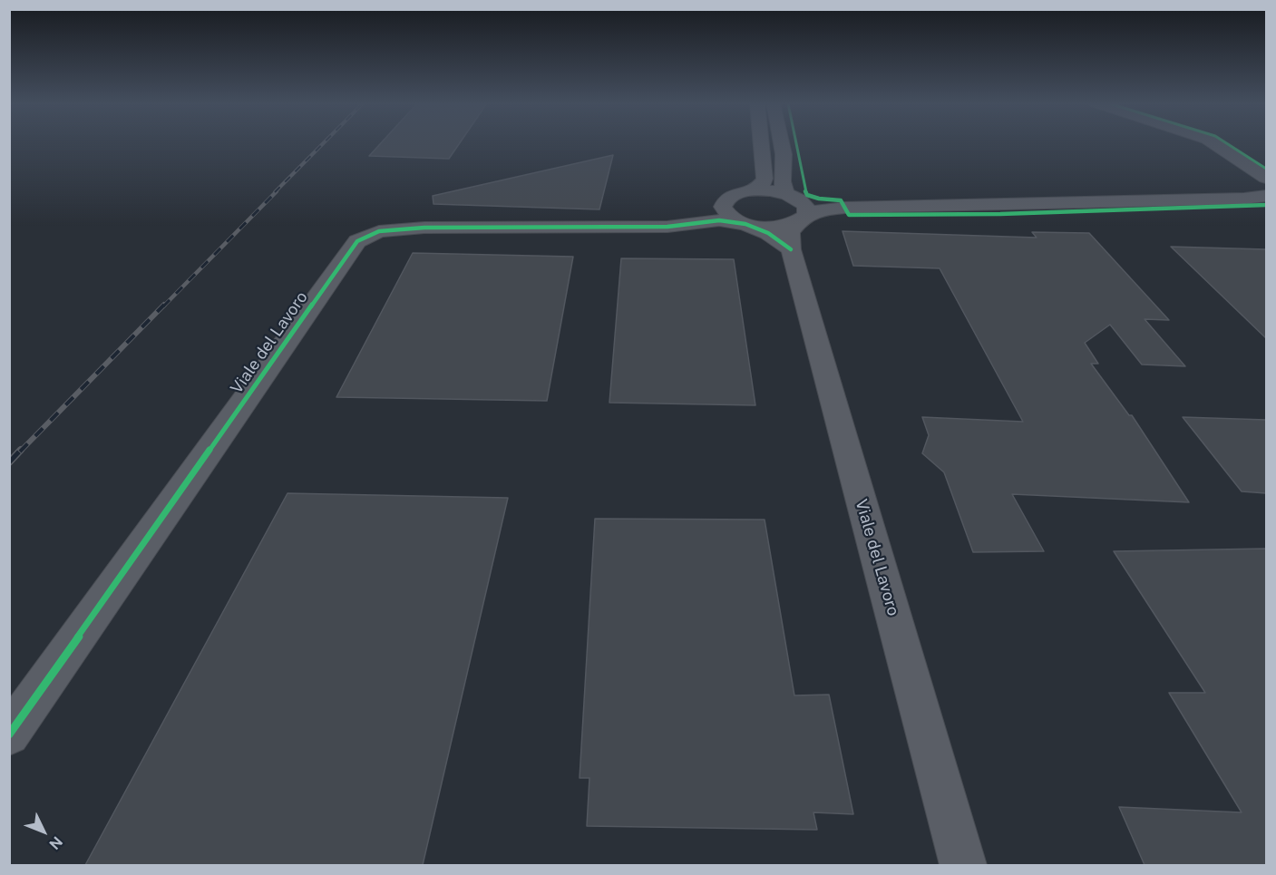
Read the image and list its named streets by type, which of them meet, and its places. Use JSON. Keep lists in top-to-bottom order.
{
  "streets": {
    "street": ["Viale del Lavoro"]
  },
  "north": "bottom right"
}
